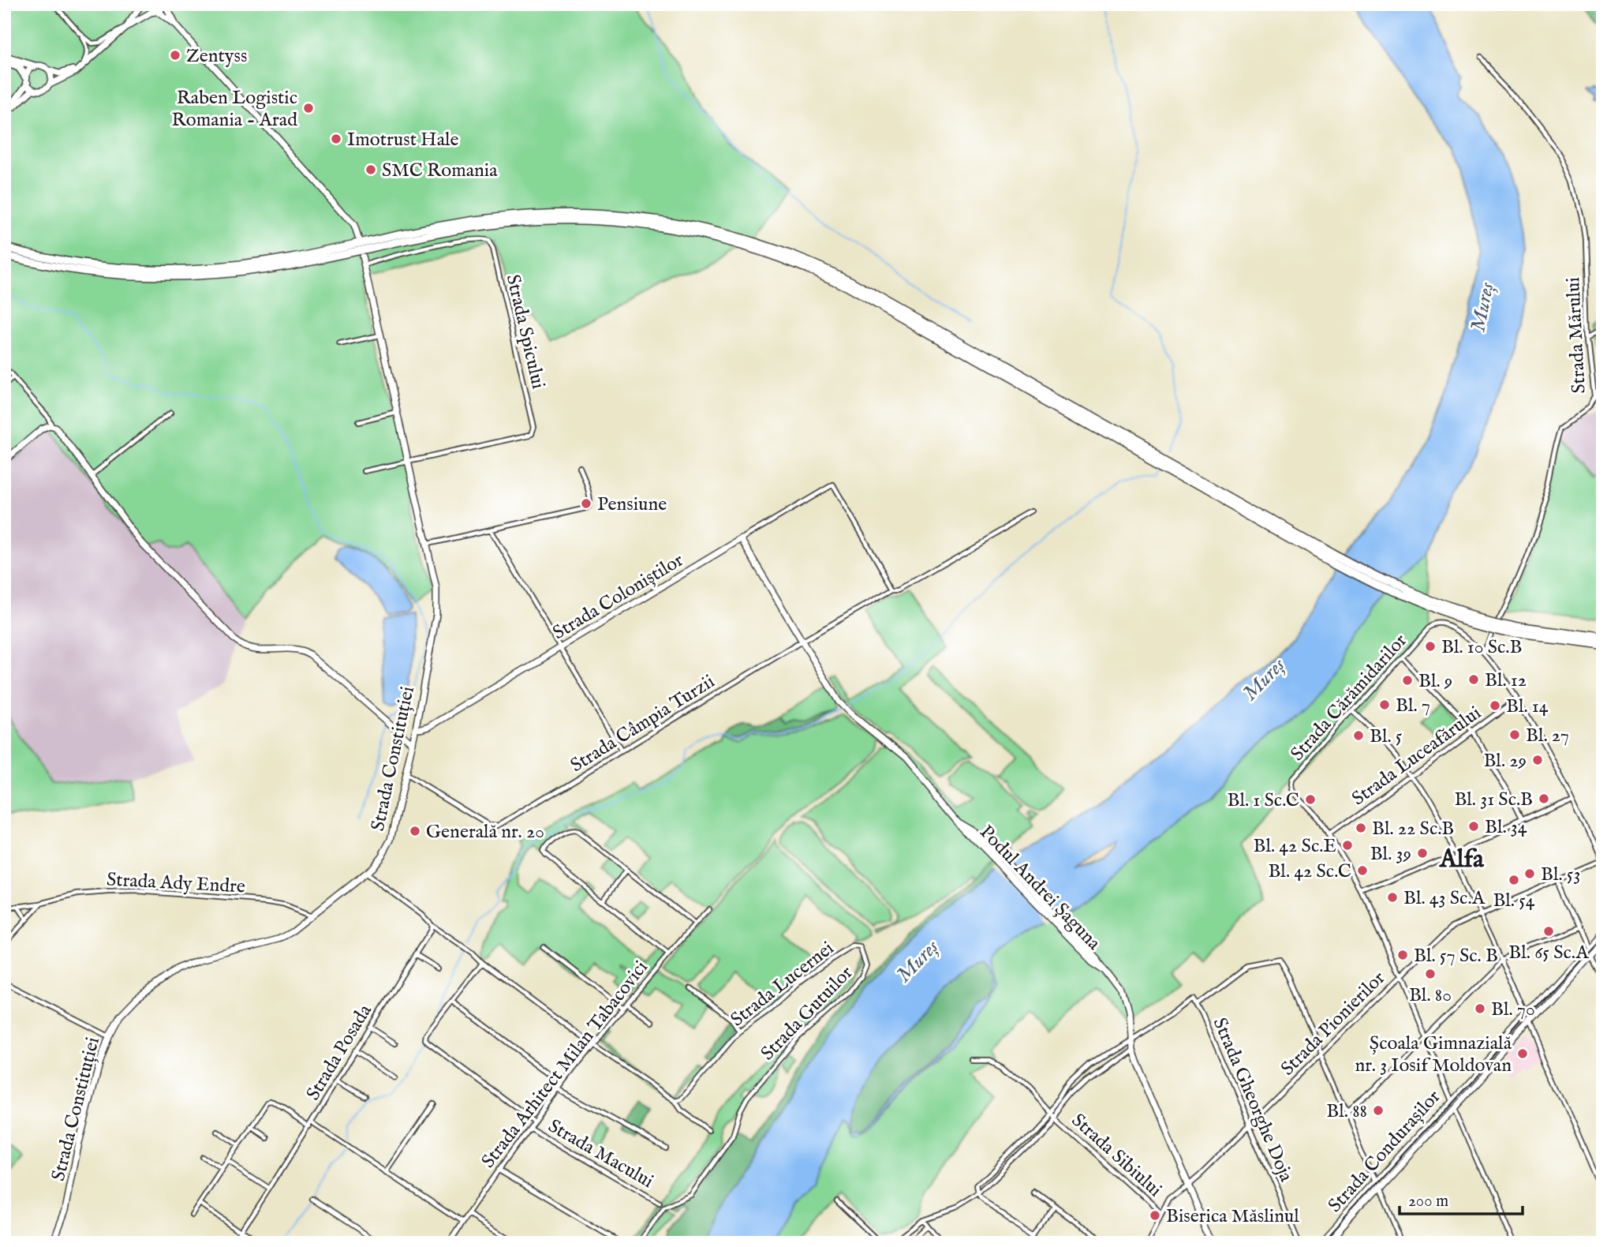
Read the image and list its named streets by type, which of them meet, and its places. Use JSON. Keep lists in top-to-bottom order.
{
  "streets": {
    "street": [
      "Strada Spicului",
      "Strada Mărului",
      "Strada Coloniștilor",
      "Strada Cărămidarilor",
      "Strada Câmpia Turzii",
      "Strada Luceafărului",
      "Strada Constituției",
      "Strada Ady Endre",
      "Podul Andrei Șaguna",
      "Strada Lucernei",
      "Strada Gutuilor",
      "Strada Pionierilor",
      "Strada Posada",
      "Strada Arhitect Milan Tabacovici",
      "Strada Gheorghe Doja",
      "Strada Condurașilor",
      "Strada Macului",
      "Strada Sibiului"
    ]
  },
  "crossings": [
    ["Strada Spicului", "Strada Constituției"],
    ["Strada Mărului", "Strada Cărămidarilor"],
    ["Strada Coloniștilor", "Strada Câmpia Turzii"],
    ["Strada Coloniștilor", "Strada Constituției"],
    ["Strada Coloniștilor", "Podul Andrei Șaguna"],
    ["Strada Cărămidarilor", "Strada Luceafărului"],
    ["Strada Câmpia Turzii", "Strada Constituției"],
    ["Strada Câmpia Turzii", "Podul Andrei Șaguna"],
    ["Strada Constituției", "Strada Ady Endre"],
    ["Podul Andrei Șaguna", "Strada Pionierilor"],
    ["Podul Andrei Șaguna", "Strada Gheorghe Doja"],
    ["Strada Lucernei", "Strada Gutuilor"],
    ["Strada Pionierilor", "Strada Gheorghe Doja"],
    ["Strada Pionierilor", "Strada Sibiului"],
    ["Strada Arhitect Milan Tabacovici", "Strada Macului"]
  ],
  "districts": ["Alfa"],
  "water": ["Mureș"],
  "places": [
    "Zentyss",
    "Raben Logistic Romania - Arad",
    "Imotrust Hale",
    "SMC Romania",
    "Pensiune",
    "Bl. 10 Sc.B",
    "Bl. 12",
    "Bl. 9",
    "Bl. 7",
    "Bl. 14",
    "Bl. 27",
    "Bl. 5",
    "Bl. 29",
    "Bl. 31 Sc.B",
    "Bl. 1 Sc.C",
    "Bl. 34",
    "Bl. 22 Sc.B",
    "Generală nr. 20",
    "Bl. 42 Sc.E",
    "Bl. 39",
    "Bl. 42 Sc.C",
    "Bl. 53",
    "Bl. 54",
    "Bl. 43 Sc.A",
    "Bl. 65 Sc.A",
    "Bl. 57 Sc. B",
    "Bl. 80",
    "Bl. 70",
    "Școala Gimnazială nr. 3 Iosif Moldovan",
    "Bl. 88",
    "Biserica Măslinul"
  ],
  "scale_bar": "200 m"
}
